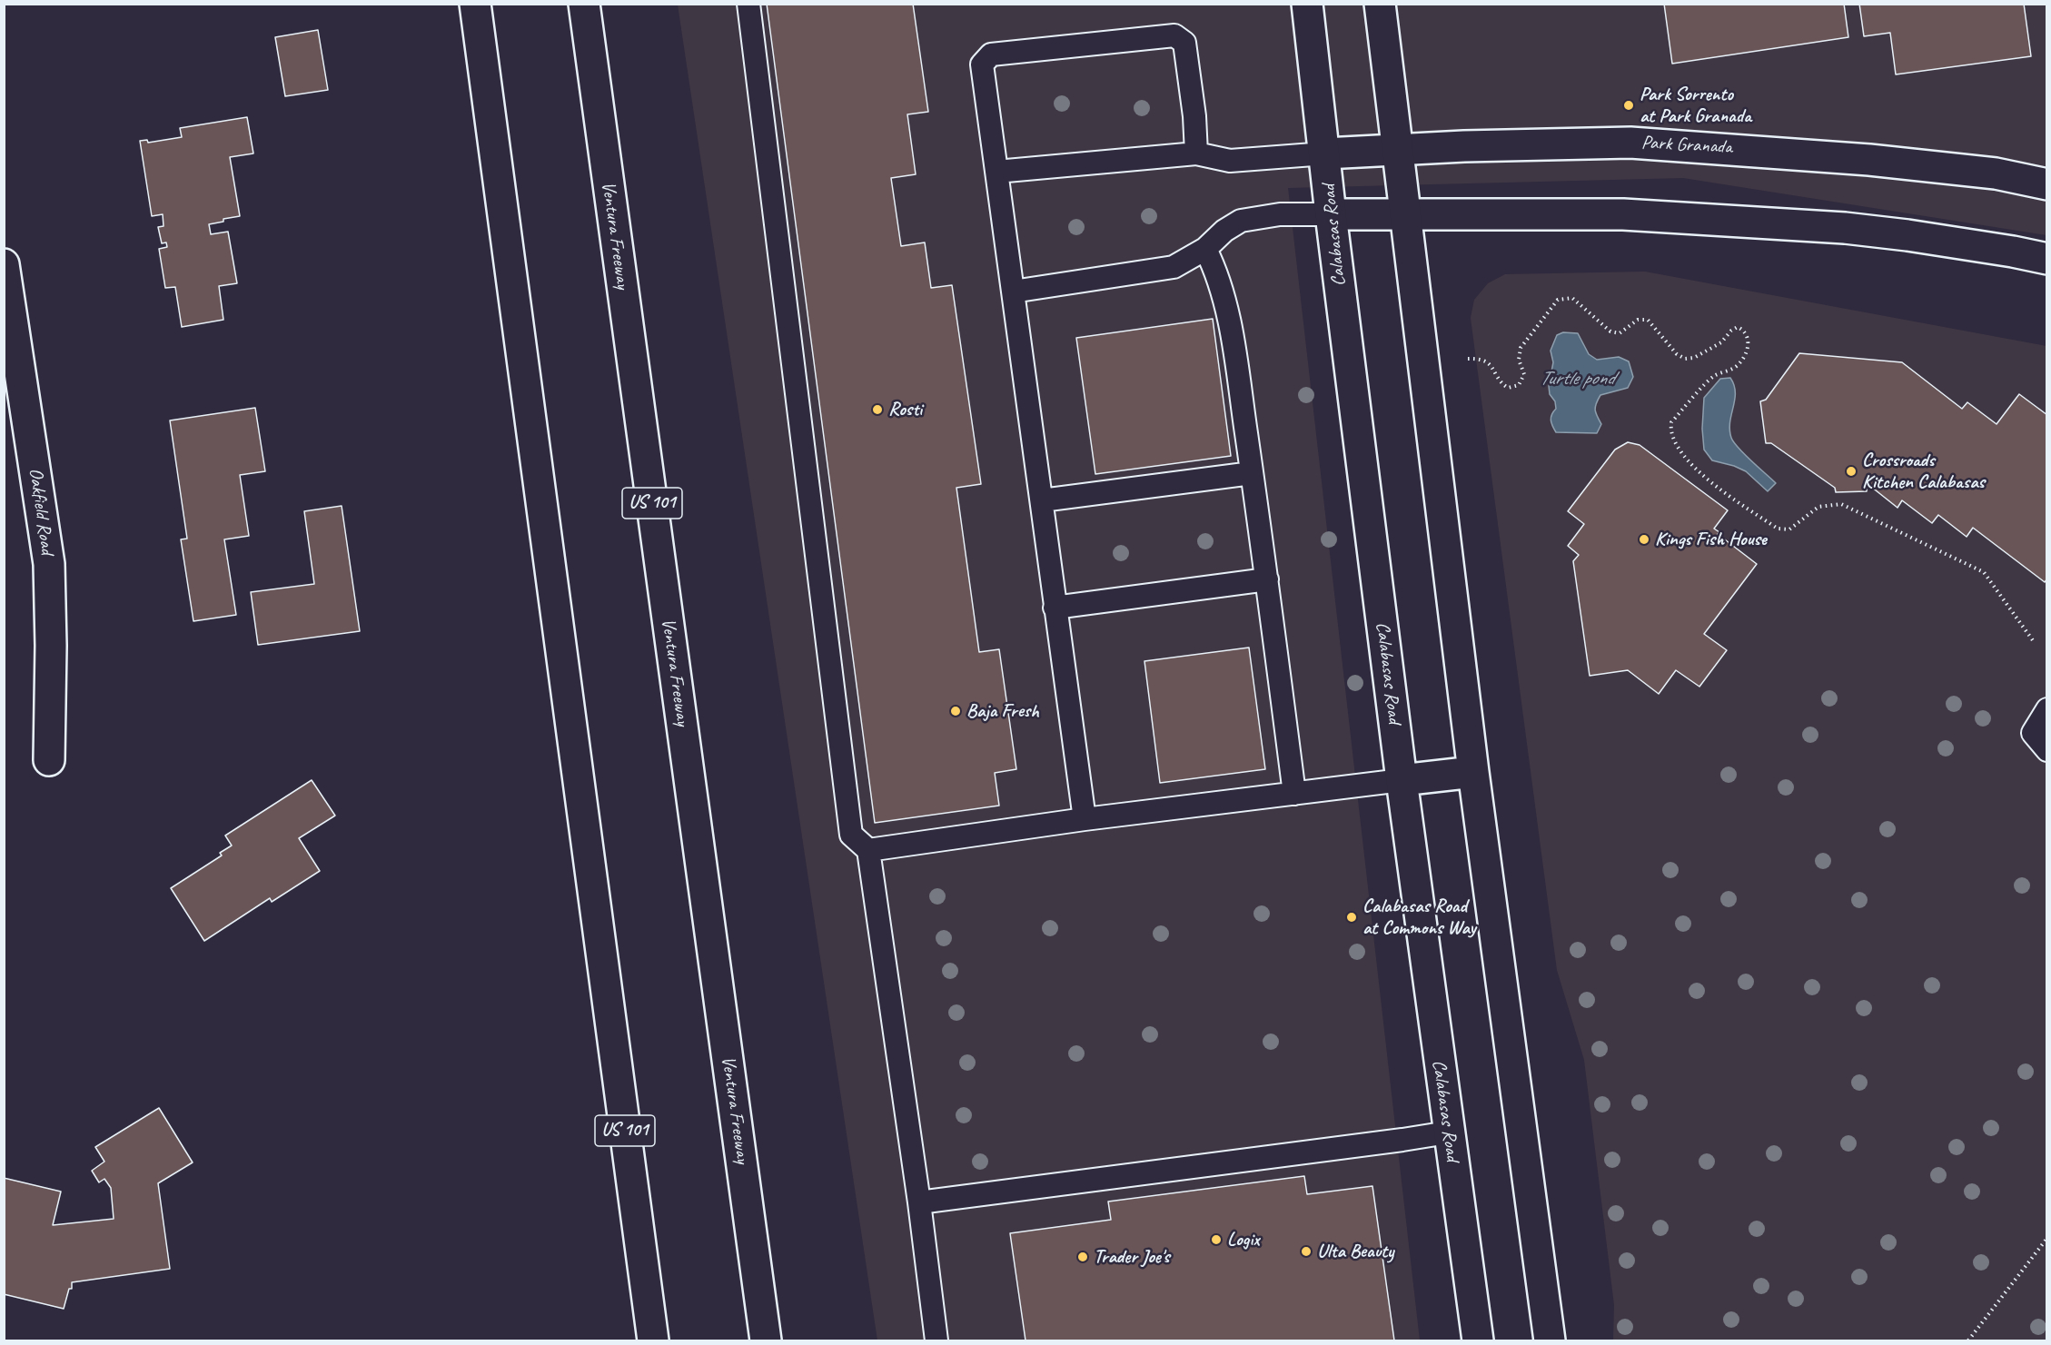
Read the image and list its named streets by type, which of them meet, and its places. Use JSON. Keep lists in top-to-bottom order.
{
  "streets": {
    "main road": [
      "Park Granada",
      "Ventura Freeway",
      "Calabasas Road",
      "US 101",
      "Oakfield Road"
    ]
  },
  "crossings": [
    ["Park Granada", "Calabasas Road"]
  ],
  "water": ["Turtle pond"],
  "places": [
    "Park Sorrento at Park Granada",
    "Rosti",
    "Crossroads Kitchen Calabasas",
    "Kings Fish House",
    "Baja Fresh",
    "Calabasas Road at Commons Way",
    "Logix",
    "Ulta Beauty",
    "Trader Joe's"
  ]
}
